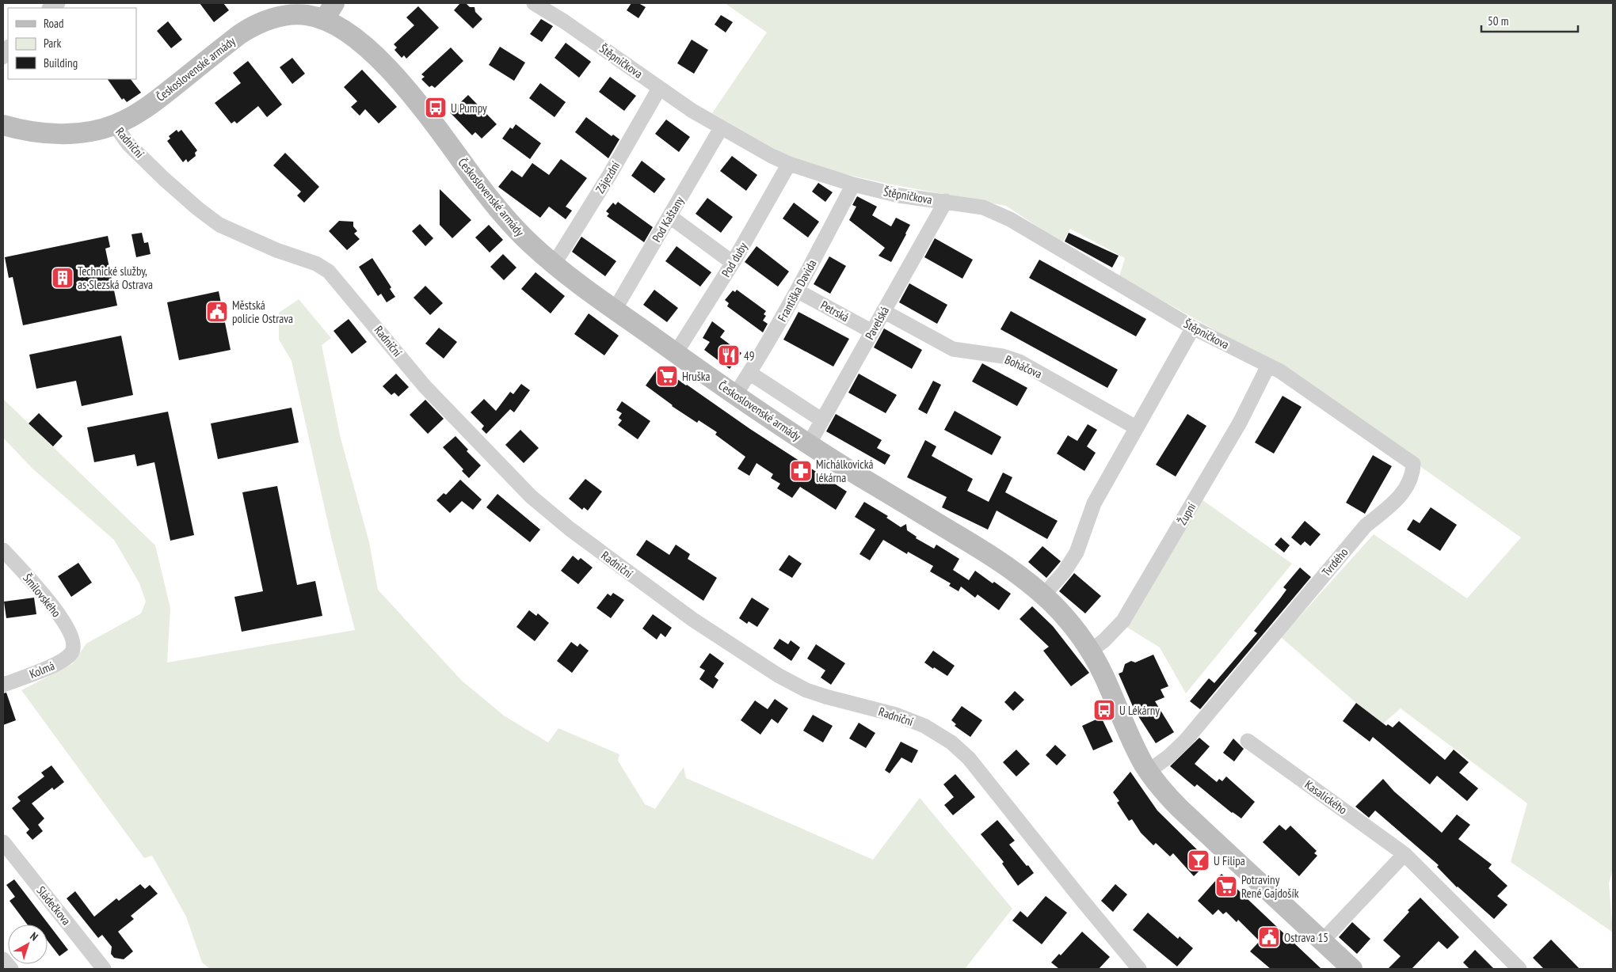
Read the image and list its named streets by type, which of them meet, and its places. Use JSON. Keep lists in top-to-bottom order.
{
  "streets": {
    "street": [
      "Štěpničkova",
      "Československé armády",
      "Radniční",
      "Zájezdní",
      "Pod Kaštany",
      "Pod duby",
      "Františka Davida",
      "Petrská",
      "Pavelská",
      "Boháčova",
      "Župní",
      "Tvrdého",
      "Šmilovského",
      "Kolmá",
      "Kasalického",
      "Sládečkova"
    ]
  },
  "crossings": [
    ["Štěpničkova", "Zájezdní"],
    ["Štěpničkova", "Pod Kaštany"],
    ["Štěpničkova", "Pod duby"],
    ["Štěpničkova", "Františka Davida"],
    ["Štěpničkova", "Pavelská"],
    ["Štěpničkova", "Župní"],
    ["Štěpničkova", "Tvrdého"],
    ["Československé armády", "Radniční"],
    ["Československé armády", "Zájezdní"],
    ["Československé armády", "Pod Kaštany"],
    ["Československé armády", "Pod duby"],
    ["Československé armády", "Františka Davida"],
    ["Československé armády", "Pavelská"],
    ["Československé armády", "Župní"],
    ["Československé armády", "Tvrdého"],
    ["Františka Davida", "Petrská"],
    ["Petrská", "Pavelská"],
    ["Pavelská", "Boháčova"],
    ["Šmilovského", "Kolmá"]
  ],
  "places": {
    "bus stop": ["U Pumpy", "U Lékárny"],
    "building": ["Technické služby, as Slezská Ostrava"],
    "public building": ["Městská policie Ostrava", "Ostrava 15"],
    "restaurant": ["49"],
    "supermarket": ["Hruška", "Potraviny René Gajdošík"],
    "pharmacy": ["Michálkovická lékárna"],
    "bar": ["U Filipa"]
  },
  "legend": ["Road", "Park", "Building"],
  "scale_bar": "50 m",
  "north": "top right"
}
